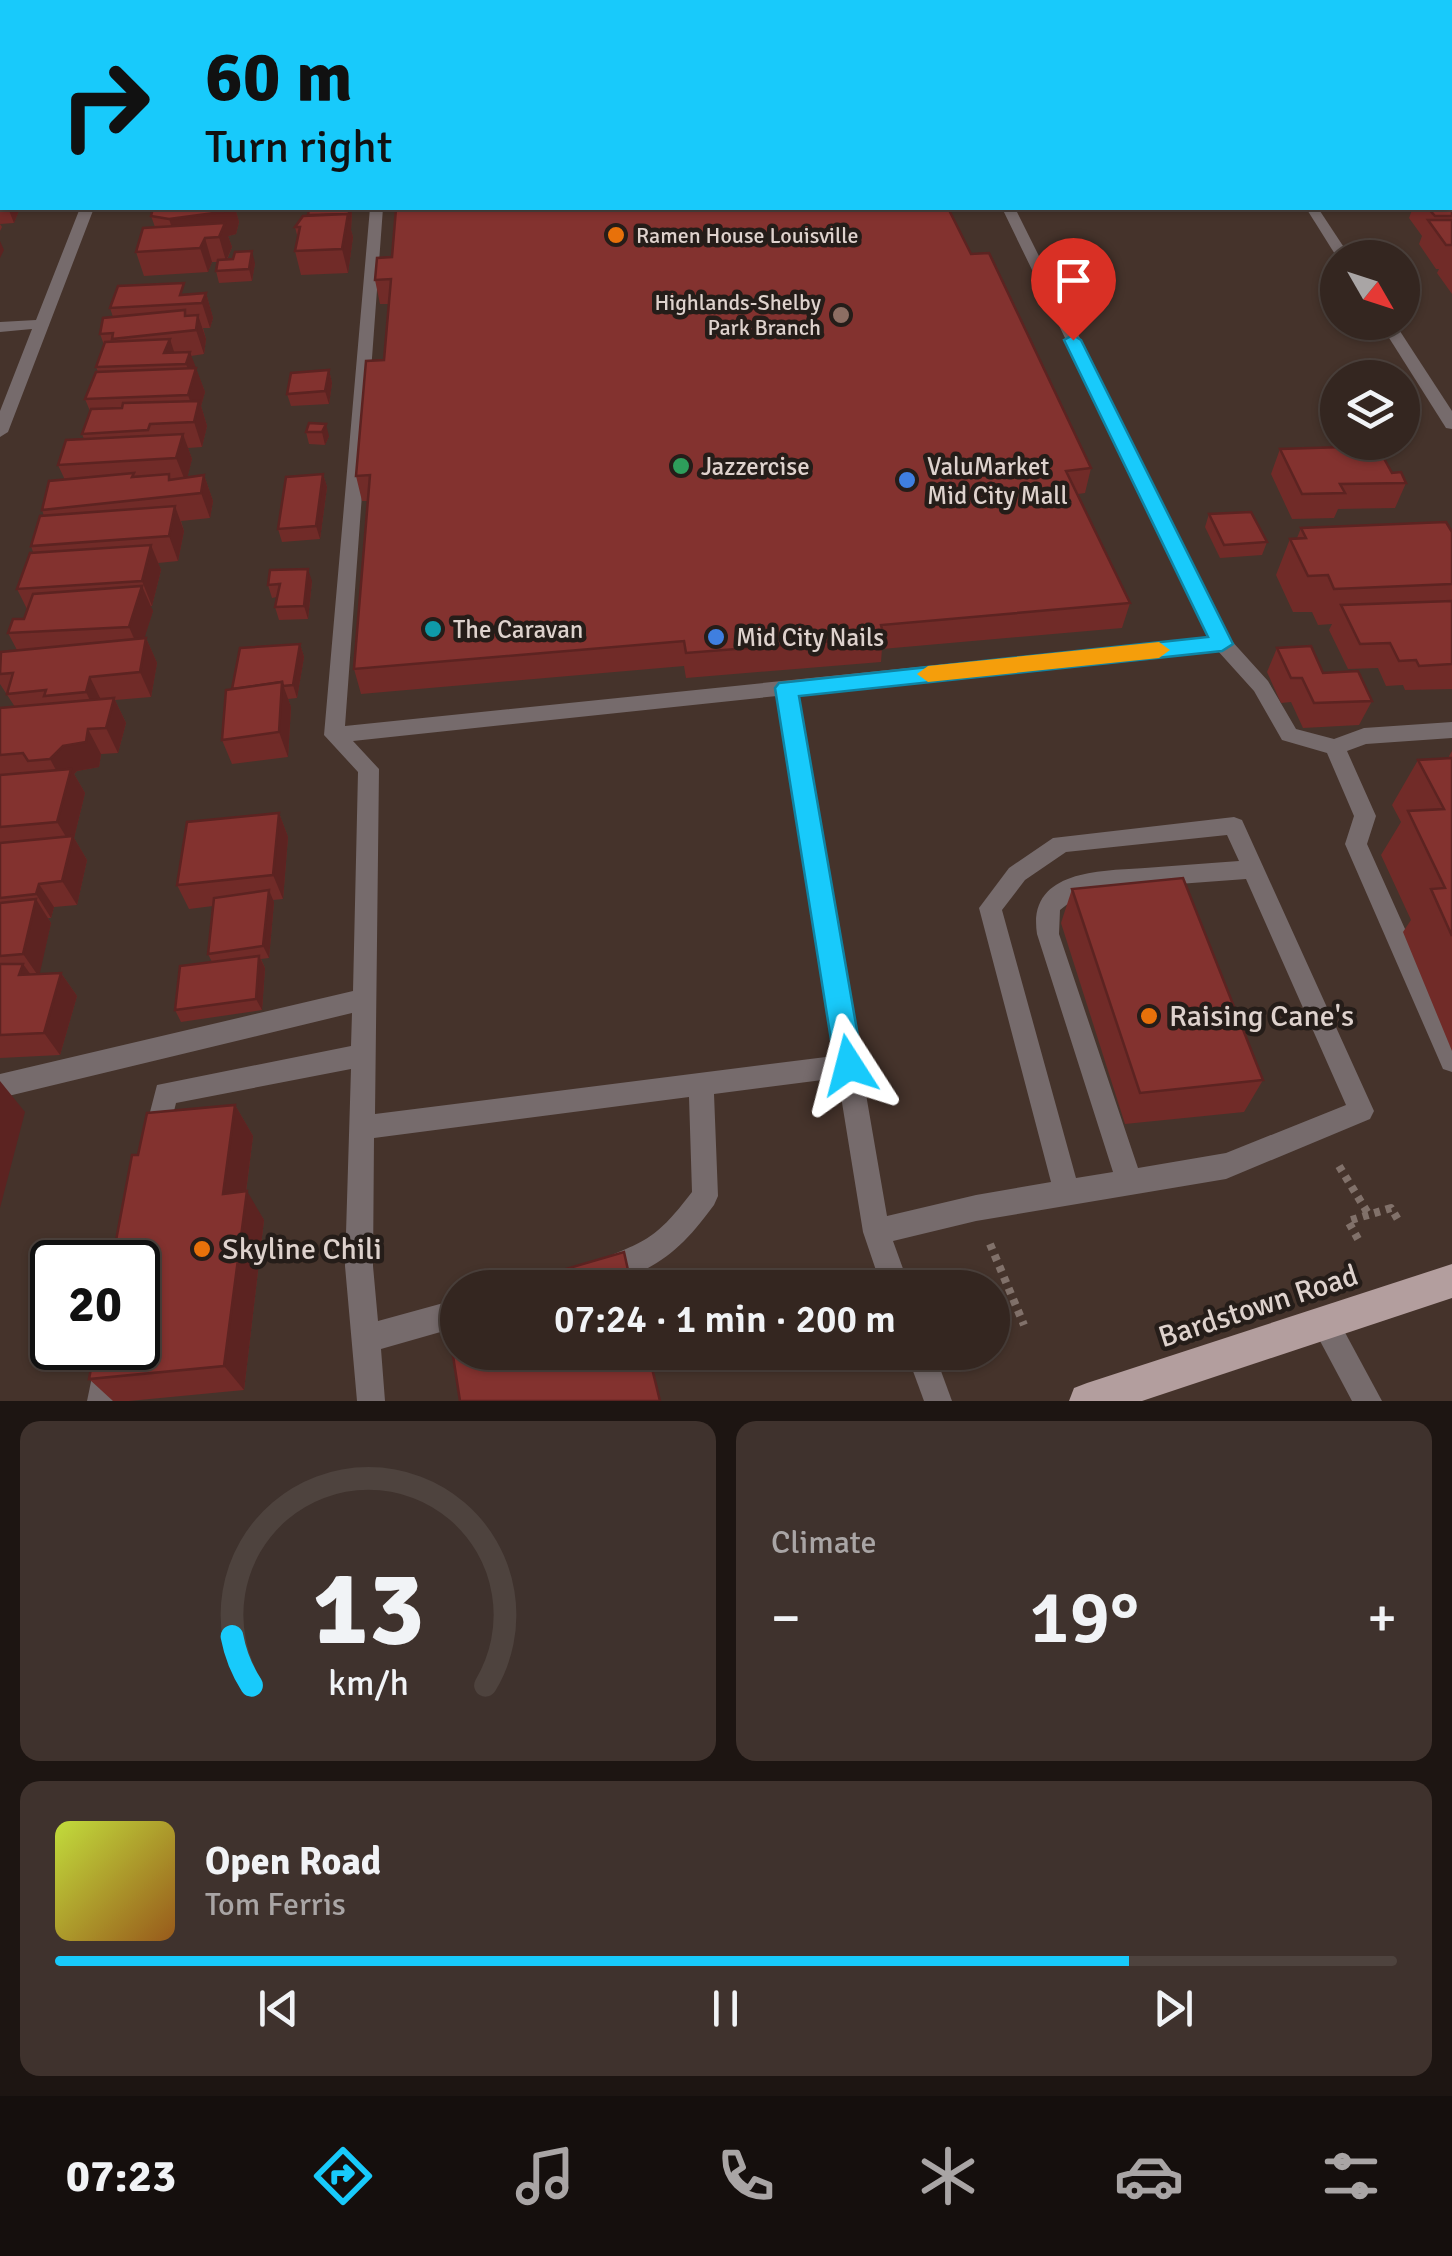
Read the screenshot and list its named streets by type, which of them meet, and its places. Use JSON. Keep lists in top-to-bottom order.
{
  "streets": {
    "main road": ["Bardstown Road"]
  },
  "places": [
    "Ramen House Louisville",
    "Highlands-Shelby Park Branch",
    "Jazzercise",
    "ValuMarket Mid City Mall",
    "The Caravan",
    "Mid City Nails",
    "Raising Cane's",
    "Skyline Chili"
  ],
  "north": "bottom right",
  "page": {
    "turn": ["60 m", "Turn right"],
    "limit": "20",
    "trip": "07:24 · 1 min · 200 m",
    "tile": "Climate",
    "heat": ["−", "19°", "+"],
    "song": ["Open Road", "Tom Ferris"],
    "tabs": "07:23",
    "gauge": ["13", "km/h"]
  }
}
